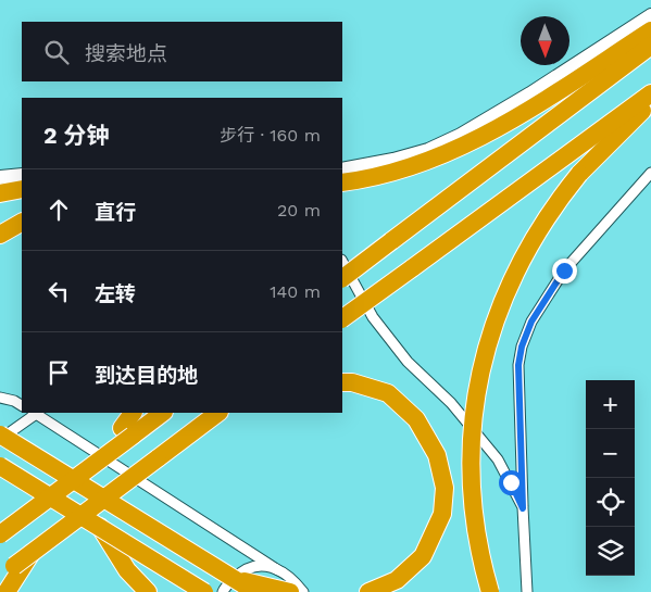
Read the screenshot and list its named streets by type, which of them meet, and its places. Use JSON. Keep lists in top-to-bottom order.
{
  "north": "bottom",
  "page": {
    "search": "搜索地点",
    "heading": ["2 分钟", "步行 · 160 m"],
    "list": [
      ["直行", "20 m"],
      ["左转", "140 m"],
      "到达目的地"
    ],
    "map_buttons": ["+", "−"]
  }
}
